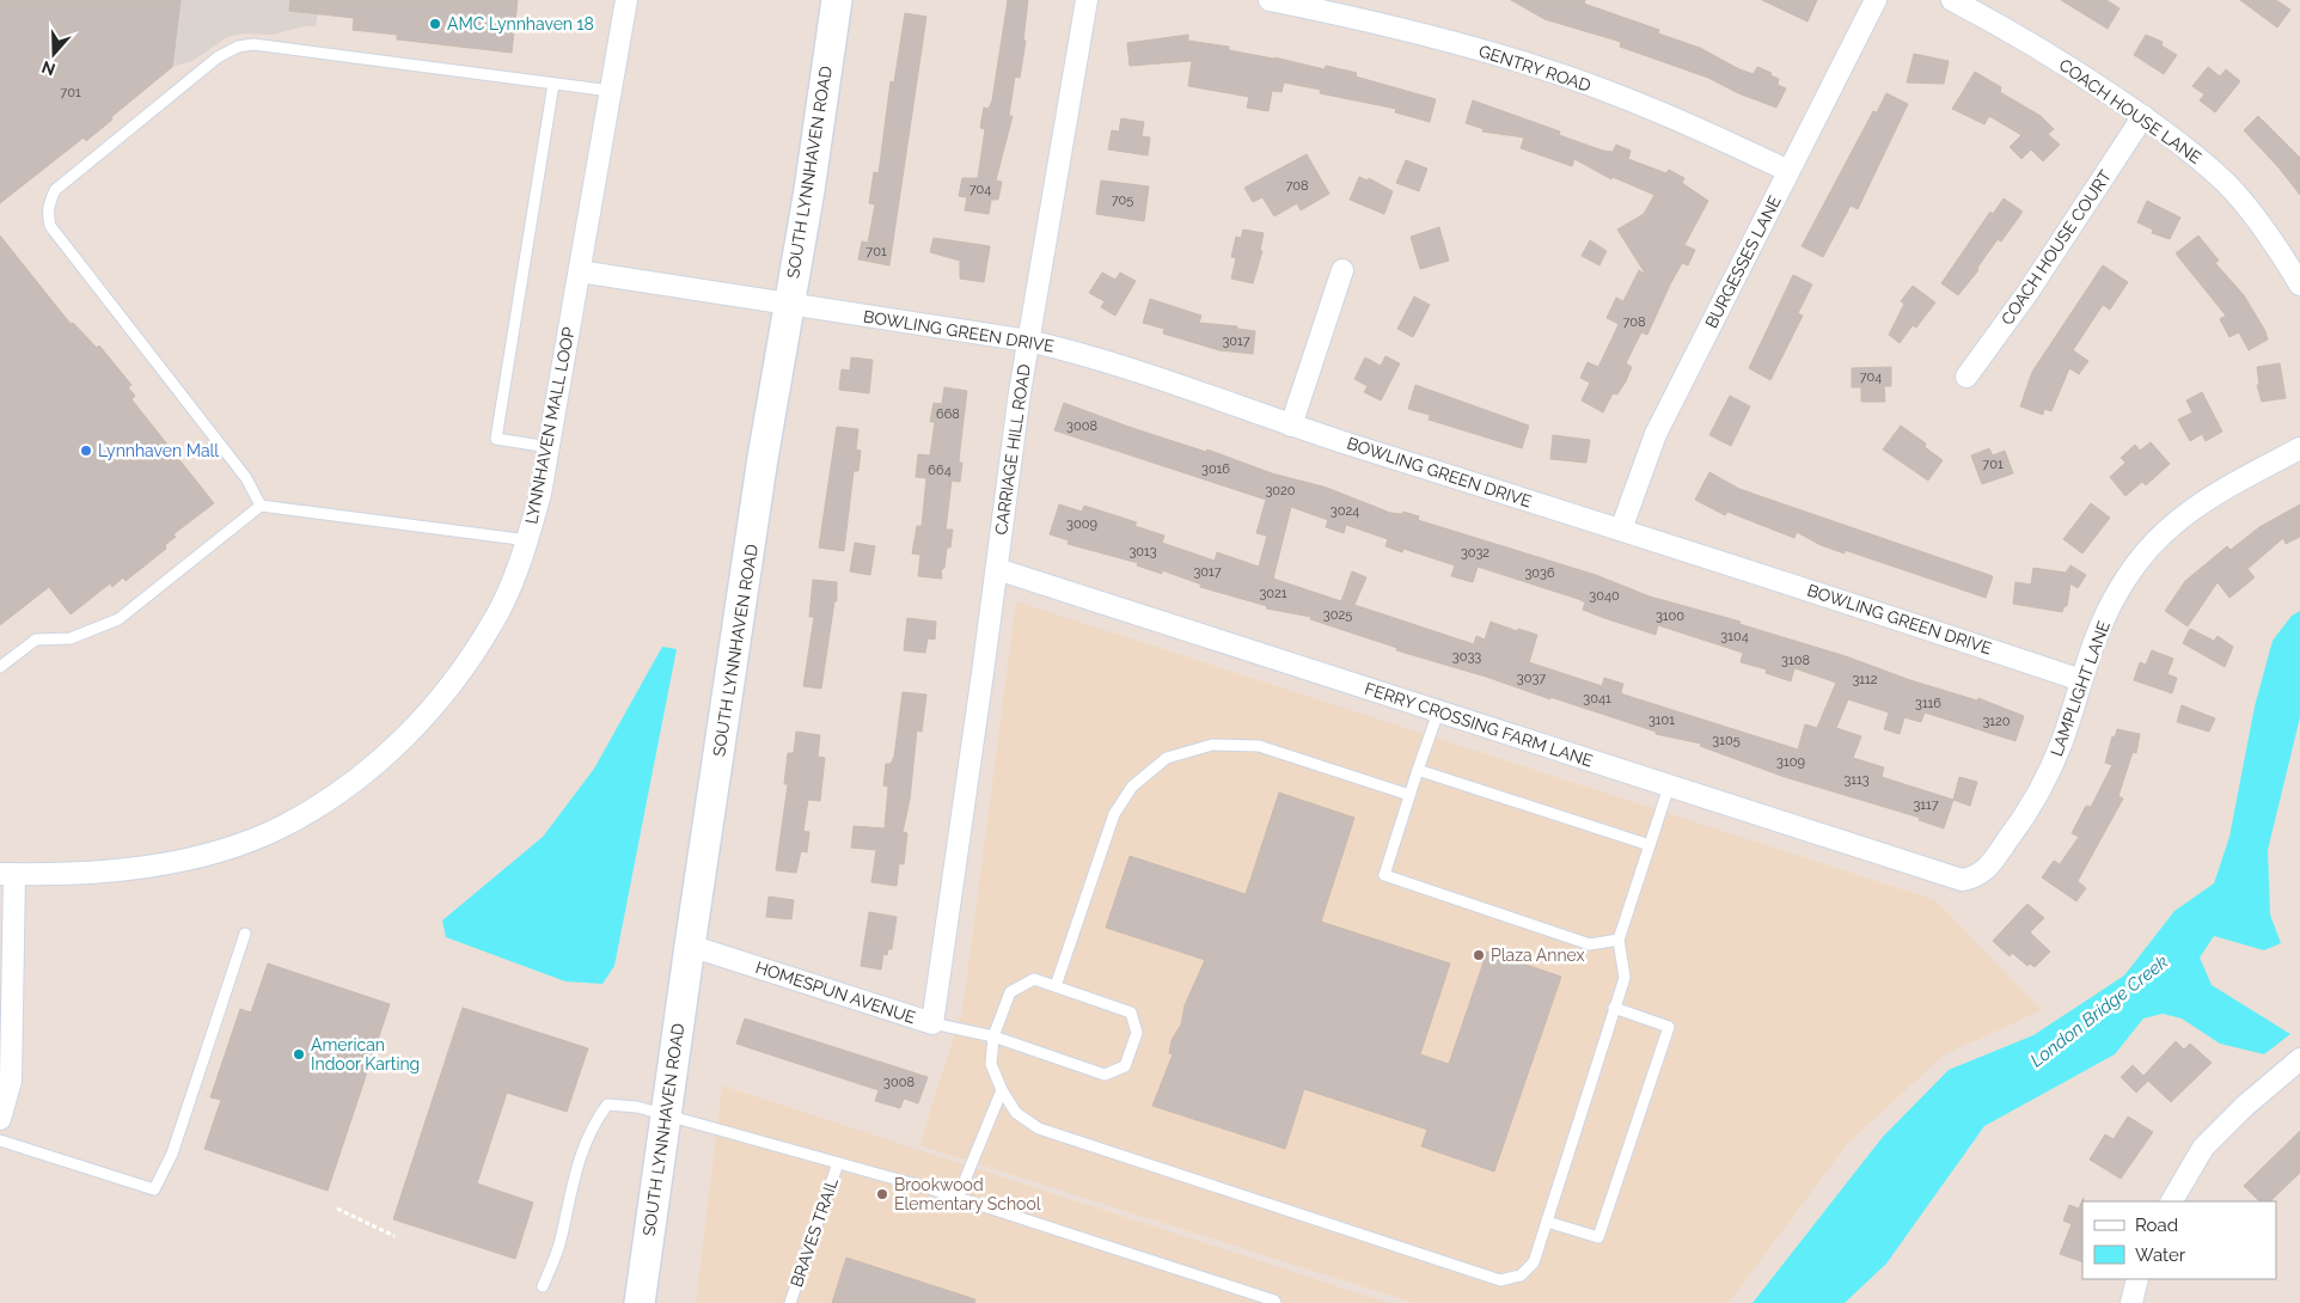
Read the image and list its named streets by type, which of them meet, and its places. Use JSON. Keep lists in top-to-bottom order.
{
  "streets": {
    "street": [
      "GENTRY ROAD",
      "COACH HOUSE LANE",
      "SOUTH LYNNHAVEN ROAD",
      "COACH HOUSE COURT",
      "BURGESSES LANE",
      "BOWLING GREEN DRIVE",
      "LYNNHAVEN MALL LOOP",
      "CARRIAGE HILL ROAD",
      "LAMPLIGHT LANE",
      "FERRY CROSSING FARM LANE",
      "HOMESPUN AVENUE"
    ],
    "lane": ["BRAVES TRAIL"]
  },
  "crossings": [
    ["GENTRY ROAD", "BURGESSES LANE"],
    ["COACH HOUSE LANE", "COACH HOUSE COURT"],
    ["SOUTH LYNNHAVEN ROAD", "BOWLING GREEN DRIVE"],
    ["SOUTH LYNNHAVEN ROAD", "HOMESPUN AVENUE"],
    ["BURGESSES LANE", "BOWLING GREEN DRIVE"],
    ["BOWLING GREEN DRIVE", "LYNNHAVEN MALL LOOP"],
    ["BOWLING GREEN DRIVE", "CARRIAGE HILL ROAD"],
    ["BOWLING GREEN DRIVE", "LAMPLIGHT LANE"],
    ["CARRIAGE HILL ROAD", "FERRY CROSSING FARM LANE"],
    ["CARRIAGE HILL ROAD", "HOMESPUN AVENUE"],
    ["LAMPLIGHT LANE", "FERRY CROSSING FARM LANE"]
  ],
  "water": ["London Bridge Creek"],
  "places": [
    "AMC Lynnhaven 18",
    "Lynnhaven Mall",
    "Plaza Annex",
    "American Indoor Karting",
    "Brookwood Elementary School"
  ],
  "house_numbers": [
    "701",
    "708",
    "704",
    "705",
    "701",
    "708",
    "3017",
    "704",
    "668",
    "3008",
    "701",
    "3016",
    "664",
    "3020",
    "3024",
    "3009",
    "3013",
    "3032",
    "3017",
    "3036",
    "3021",
    "3040",
    "3025",
    "3100",
    "3104",
    "3033",
    "3108",
    "3037",
    "3112",
    "3041",
    "3116",
    "3101",
    "3120",
    "3105",
    "3109",
    "3113",
    "3117",
    "3008"
  ],
  "legend": ["Road", "Water"],
  "north": "bottom"
}
